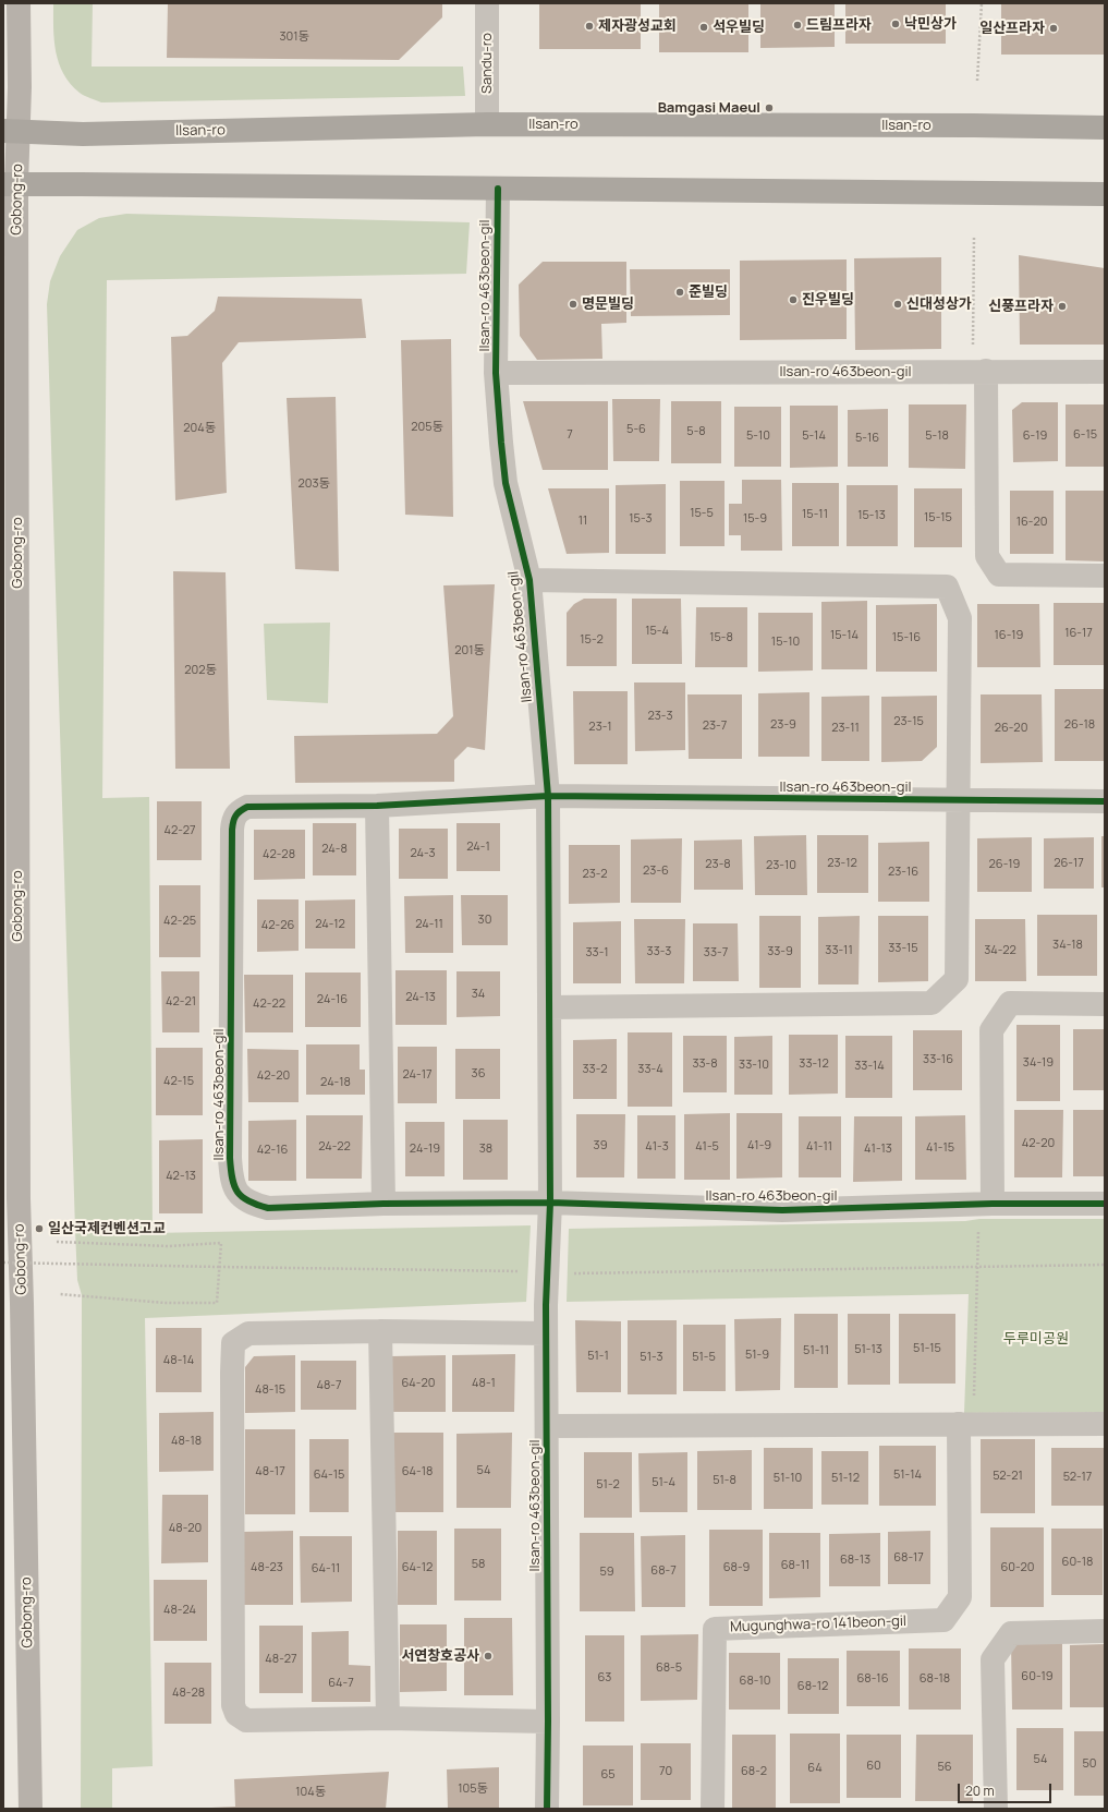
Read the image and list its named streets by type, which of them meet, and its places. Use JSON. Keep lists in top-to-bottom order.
{
  "streets": {
    "main road": ["Ilsan-ro", "Gobong-ro"],
    "street": ["Sandu-ro", "Ilsan-ro 463beon-gil", "Mugunghwa-ro 141beon-gil"]
  },
  "crossings": [
    ["Sandu-ro", "Ilsan-ro"],
    ["Ilsan-ro", "Gobong-ro"],
    ["Ilsan-ro 463beon-gil", "Mugunghwa-ro 141beon-gil"]
  ],
  "parks": ["두루미공원"],
  "places": [
    "낙민상가",
    "드림프라자",
    "제자광성교회",
    "석우빌딩",
    "일산프라자",
    "Bamgasi Maeul",
    "준빌딩",
    "진우빌딩",
    "명문빌딩",
    "신대성상가",
    "신풍프라자",
    "일산국제컨벤션고교",
    "서연창호공사"
  ],
  "house_numbers": [
    "301동",
    "205동",
    "204동",
    "5-6",
    "5-8",
    "7",
    "6-15",
    "5-10",
    "5-14",
    "5-18",
    "6-19",
    "5-16",
    "203동",
    "15-5",
    "15-11",
    "15-13",
    "15-15",
    "15-3",
    "15-9",
    "11",
    "16-20",
    "15-4",
    "16-17",
    "15-14",
    "16-19",
    "15-8",
    "15-16",
    "15-2",
    "15-10",
    "201동",
    "202동",
    "23-3",
    "23-15",
    "23-9",
    "26-18",
    "23-7",
    "23-1",
    "23-11",
    "26-20",
    "42-27",
    "24-1",
    "24-8",
    "24-3",
    "42-28",
    "23-12",
    "26-17",
    "23-8",
    "26-19",
    "23-10",
    "23-6",
    "23-16",
    "23-2",
    "30",
    "42-25",
    "24-12",
    "24-11",
    "42-26",
    "34-18",
    "33-15",
    "33-11",
    "34-22",
    "33-3",
    "33-9",
    "33-1",
    "33-7",
    "34",
    "24-13",
    "24-16",
    "42-21",
    "42-22",
    "33-16",
    "34-19",
    "33-8",
    "33-12",
    "33-10",
    "33-14",
    "33-2",
    "33-4",
    "36",
    "24-17",
    "42-20",
    "42-15",
    "24-18",
    "42-20",
    "39",
    "41-9",
    "24-22",
    "41-3",
    "41-5",
    "41-11",
    "41-15",
    "24-19",
    "38",
    "41-13",
    "42-16",
    "42-13",
    "51-15",
    "51-13",
    "51-11",
    "51-9",
    "51-1",
    "51-3",
    "51-5",
    "48-14",
    "64-20",
    "48-1",
    "48-7",
    "48-15",
    "48-18",
    "54",
    "48-17",
    "64-18",
    "64-15",
    "51-14",
    "52-21",
    "52-17",
    "51-10",
    "51-12",
    "51-8",
    "51-4",
    "51-2",
    "48-20",
    "68-17",
    "68-13",
    "60-18",
    "58",
    "68-11",
    "48-23",
    "64-12",
    "68-9",
    "60-20",
    "64-11",
    "68-7",
    "59",
    "48-24",
    "48-27",
    "68-5",
    "60-19",
    "63",
    "68-16",
    "68-18",
    "68-10",
    "64-7",
    "68-12",
    "48-28",
    "54",
    "50",
    "60",
    "56",
    "64",
    "70",
    "68-2",
    "65",
    "105동",
    "104동"
  ],
  "scale_bar": "20 m"
}
